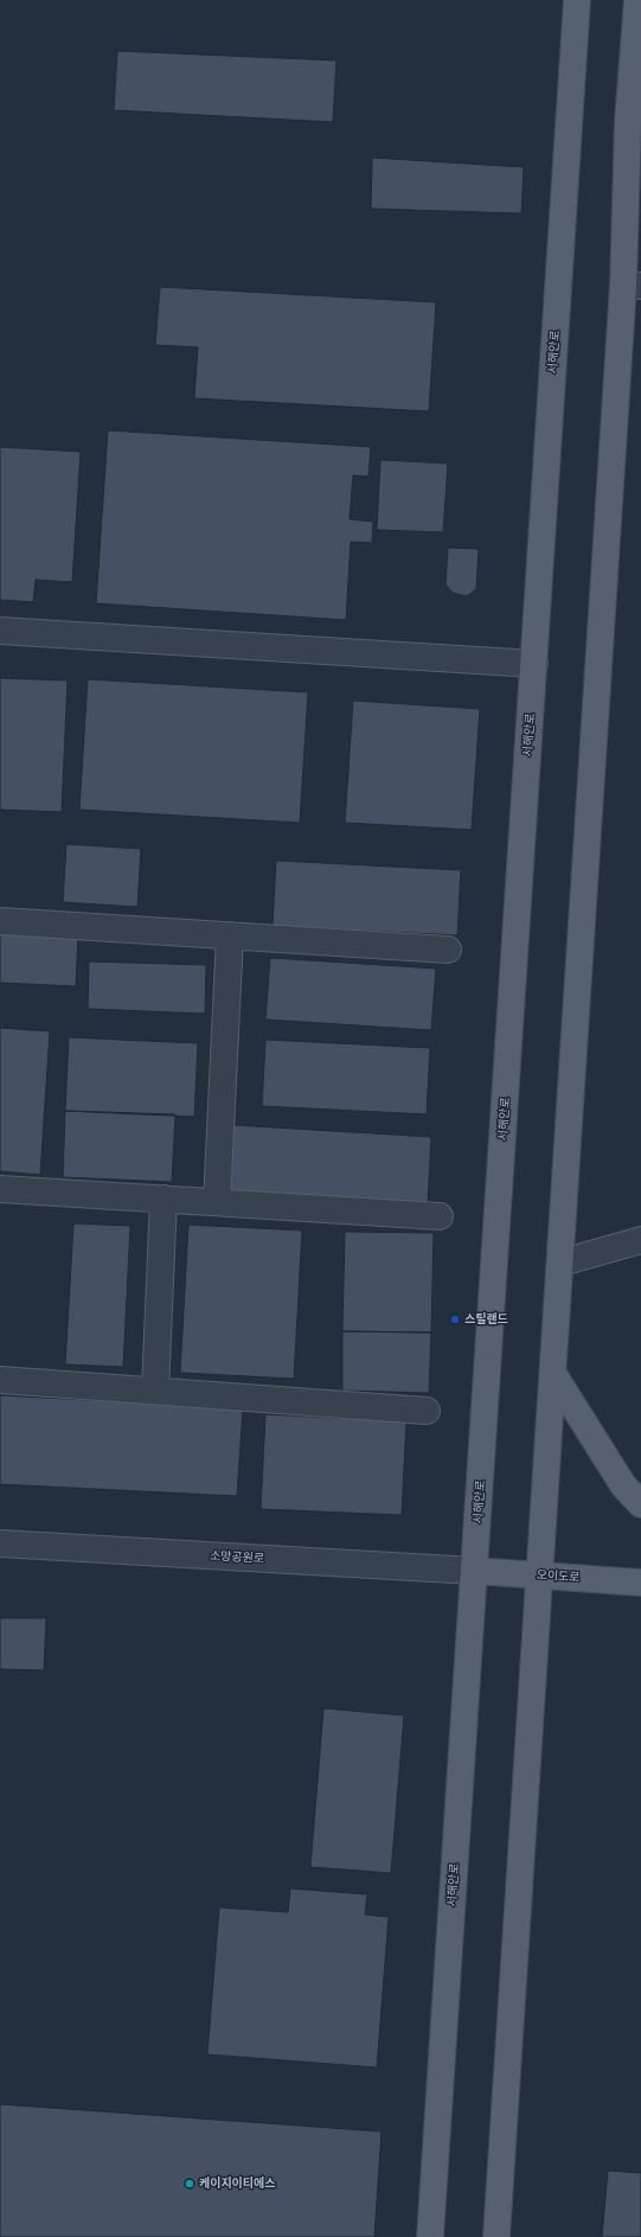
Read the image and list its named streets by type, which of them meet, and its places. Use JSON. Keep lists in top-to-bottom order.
{
  "streets": {
    "main road": ["서해안로", "오이도로"],
    "street": ["소망공원로"]
  },
  "crossings": [
    ["서해안로", "소망공원로"],
    ["서해안로", "오이도로"],
    ["소망공원로", "오이도로"]
  ],
  "places": ["스틸랜드", "케이지이티에스"]
}
